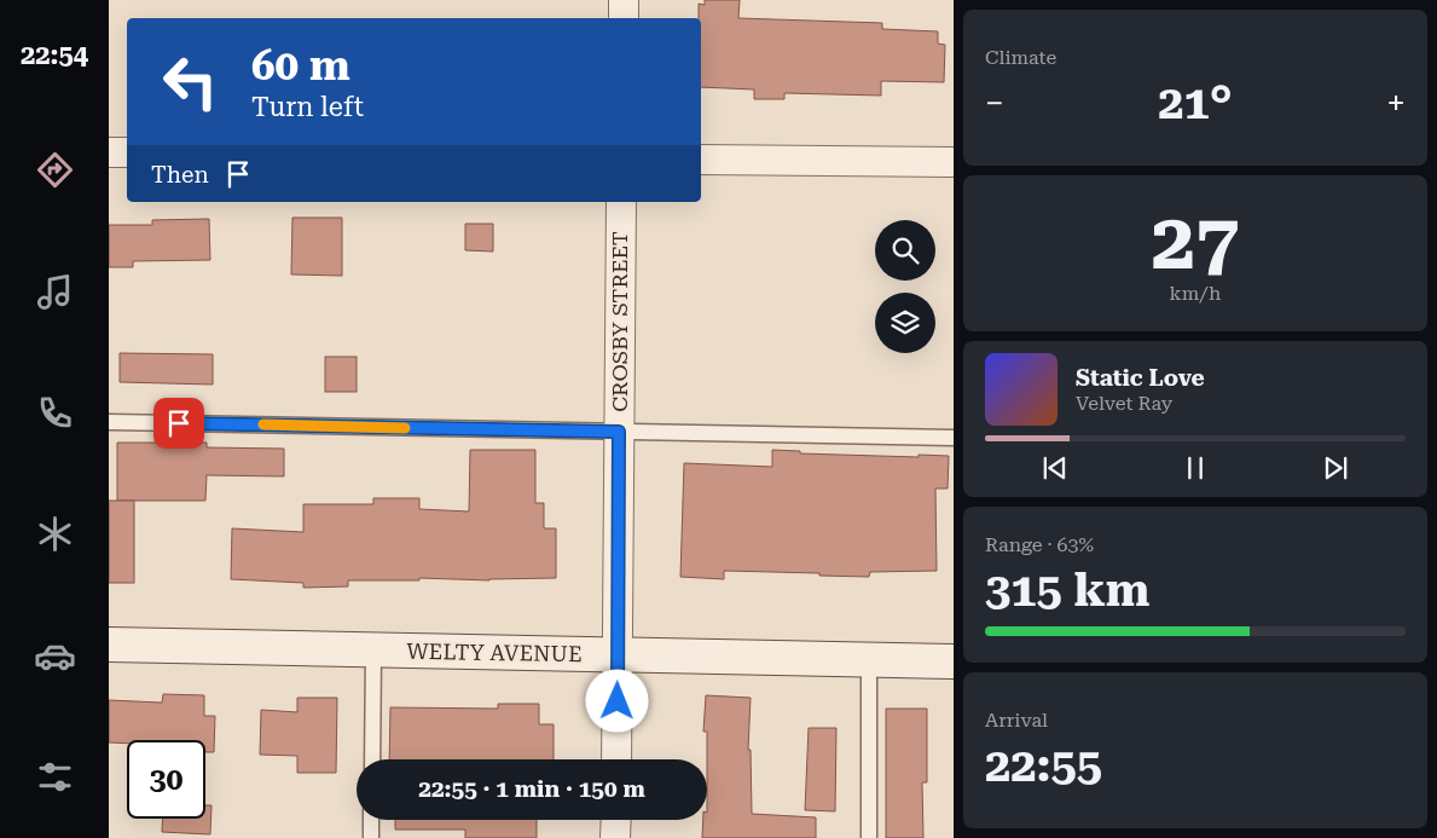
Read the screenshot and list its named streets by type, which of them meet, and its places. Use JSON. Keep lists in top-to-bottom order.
{
  "streets": {
    "street": ["CROSBY STREET", "WELTY AVENUE"]
  },
  "crossings": [
    ["CROSBY STREET", "WELTY AVENUE"]
  ],
  "page": {
    "tabs": "22:54",
    "tile": [
      "Climate",
      ["27", "km/h"],
      ["Range · 63%", "315 km"],
      ["Arrival", "22:55"]
    ],
    "turn": ["60 m", "Turn left"],
    "heat": ["−", "21°", "+"],
    "then": "Then",
    "song": ["Static Love", "Velvet Ray"],
    "limit": "30",
    "trip": "22:55 · 1 min · 150 m"
  }
}
